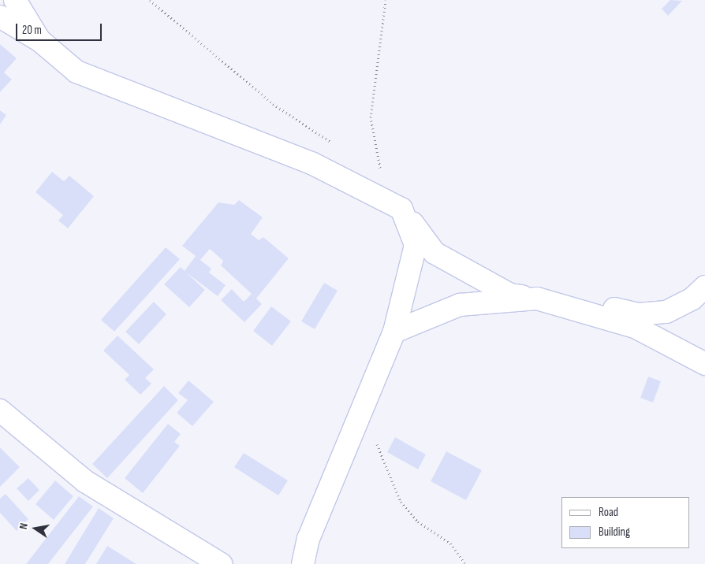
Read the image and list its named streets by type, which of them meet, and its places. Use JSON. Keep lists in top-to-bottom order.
{
  "legend": ["Road", "Building"],
  "scale_bar": "20 m",
  "north": "left"
}
